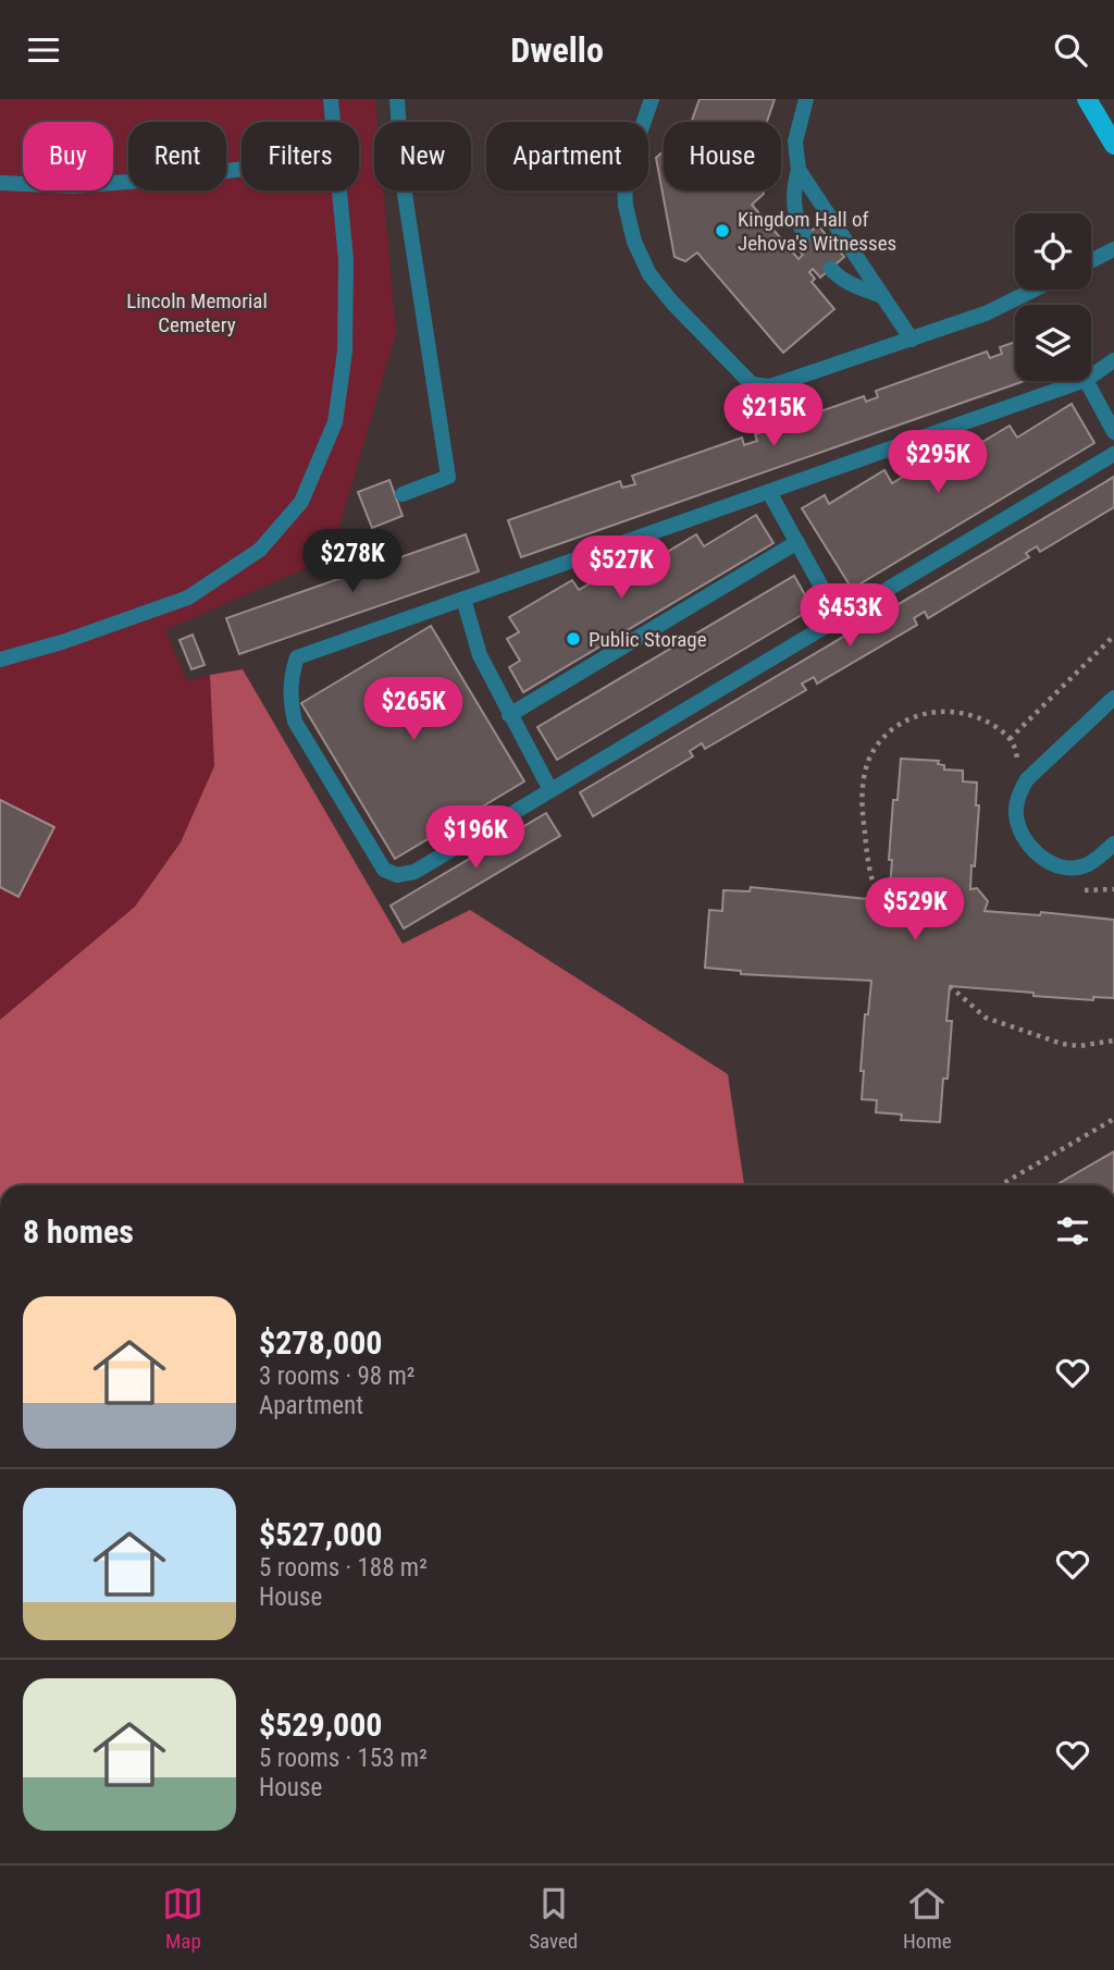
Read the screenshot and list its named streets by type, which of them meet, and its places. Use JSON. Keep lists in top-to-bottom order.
{
  "parks": ["Lincoln Memorial Cemetery"],
  "places": ["Kingdom Hall of Jehova's Witnesses", "Public Storage"],
  "page": {
    "header": "Dwello",
    "chip": [
      "Buy",
      "Rent",
      "Filters",
      "New",
      "Apartment",
      "House"
    ],
    "price": [
      "$215K",
      "$295K",
      "$278K",
      "$527K",
      "$453K",
      "$265K",
      "$196K",
      "$529K"
    ],
    "heading": "8 homes",
    "list": [
      {
        "name": "$278,000",
        "note": "3 rooms · 98 m² · Apartment"
      },
      {
        "name": "$527,000",
        "note": "5 rooms · 188 m² · House"
      },
      {
        "name": "$529,000",
        "note": "5 rooms · 153 m² · House"
      }
    ],
    "tabs": ["Map", "Saved", "Home"]
  }
}
